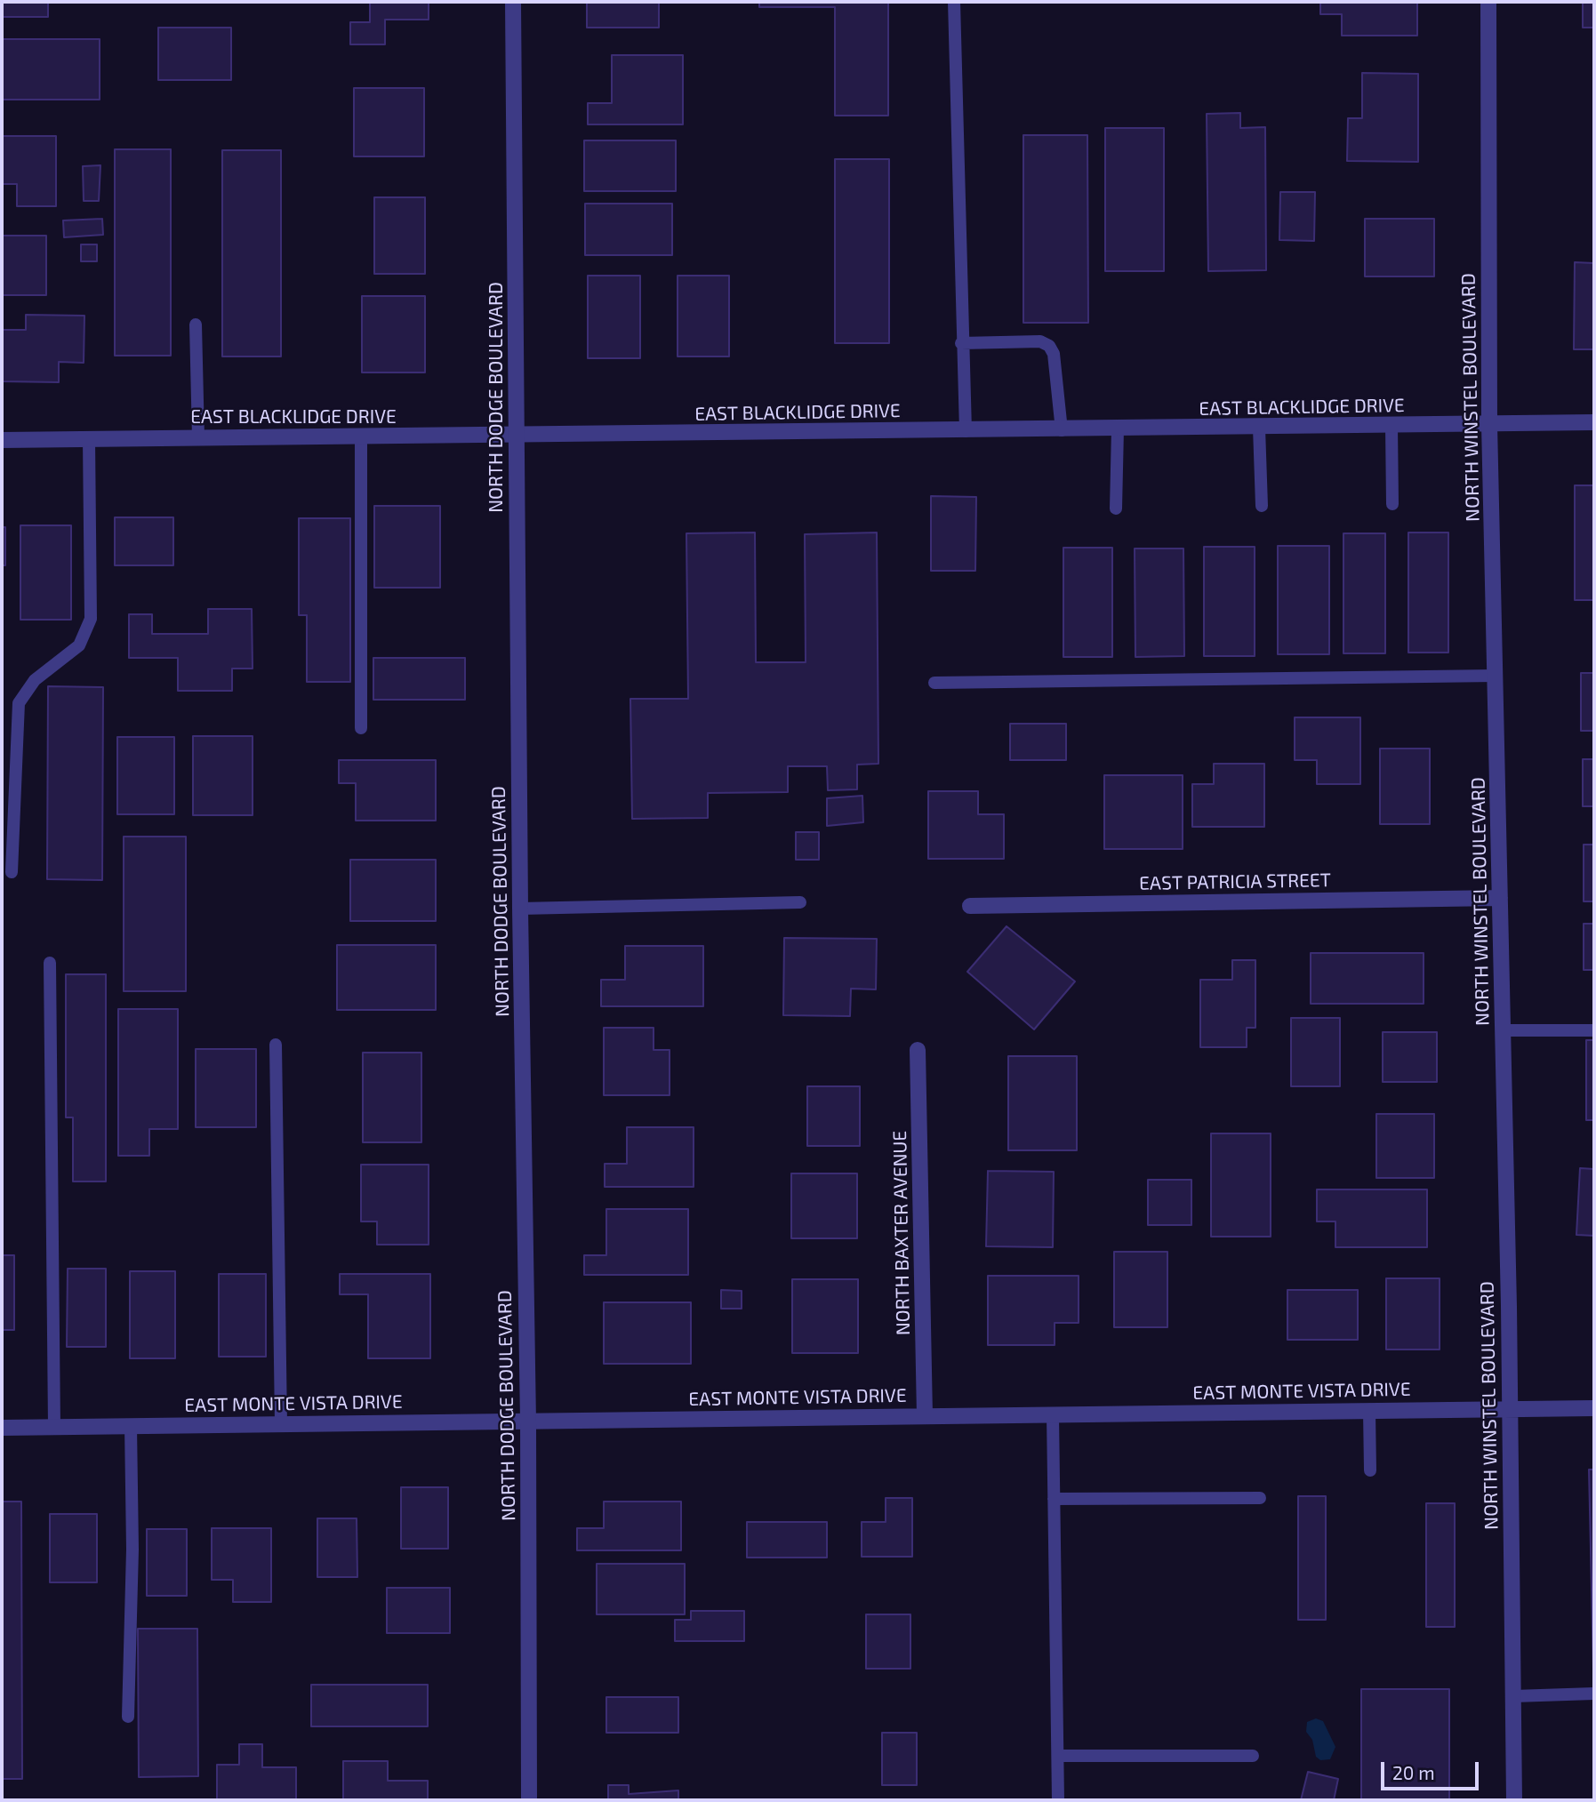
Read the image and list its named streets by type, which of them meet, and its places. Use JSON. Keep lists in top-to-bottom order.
{
  "streets": {
    "street": [
      "NORTH DODGE BOULEVARD",
      "NORTH WINSTEL BOULEVARD",
      "EAST BLACKLIDGE DRIVE",
      "EAST PATRICIA STREET",
      "NORTH BAXTER AVENUE",
      "EAST MONTE VISTA DRIVE"
    ]
  },
  "crossings": [
    ["NORTH DODGE BOULEVARD", "EAST BLACKLIDGE DRIVE"],
    ["NORTH DODGE BOULEVARD", "EAST MONTE VISTA DRIVE"],
    ["NORTH WINSTEL BOULEVARD", "EAST BLACKLIDGE DRIVE"],
    ["NORTH WINSTEL BOULEVARD", "EAST PATRICIA STREET"],
    ["NORTH WINSTEL BOULEVARD", "EAST MONTE VISTA DRIVE"],
    ["NORTH BAXTER AVENUE", "EAST MONTE VISTA DRIVE"]
  ],
  "scale_bar": "20 m"
}
